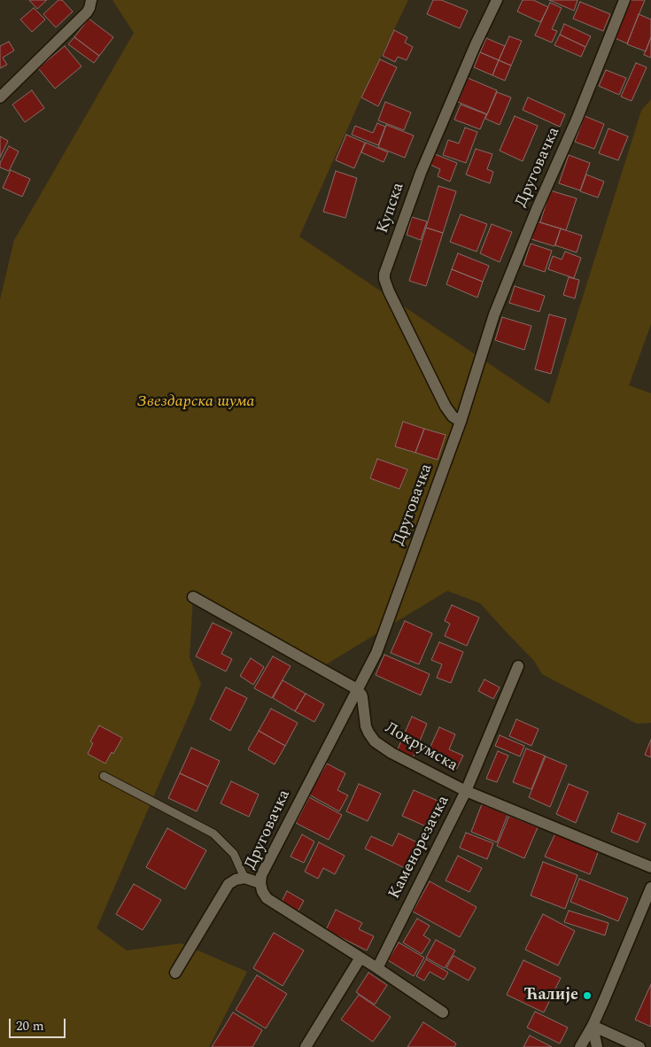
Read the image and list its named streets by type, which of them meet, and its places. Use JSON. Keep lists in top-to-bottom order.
{
  "streets": {
    "street": [
      "Друговачка",
      "Купска",
      "Локрумска",
      "Каменорезачка"
    ]
  },
  "crossings": [
    ["Друговачка", "Купска"],
    ["Друговачка", "Локрумска"],
    ["Локрумска", "Каменорезачка"]
  ],
  "parks": ["Звездарска шума"],
  "places": ["Ћалије"],
  "scale_bar": "20 m"
}
